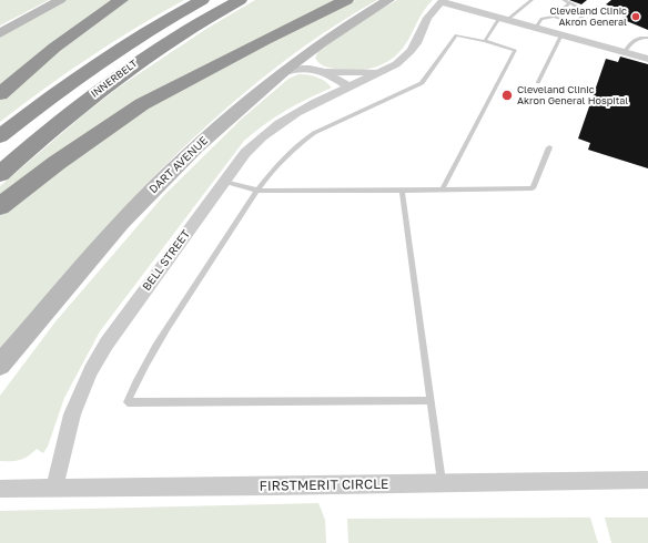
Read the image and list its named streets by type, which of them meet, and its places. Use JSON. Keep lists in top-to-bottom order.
{
  "streets": {
    "highway": ["INNERBELT"],
    "main road": ["DART AVENUE"],
    "street": ["BELL STREET", "FIRSTMERIT CIRCLE"]
  },
  "crossings": [
    ["BELL STREET", "FIRSTMERIT CIRCLE"]
  ],
  "places": ["Cleveland Clinic Akron General", "Cleveland Clinic Akron General Hospital"]
}
